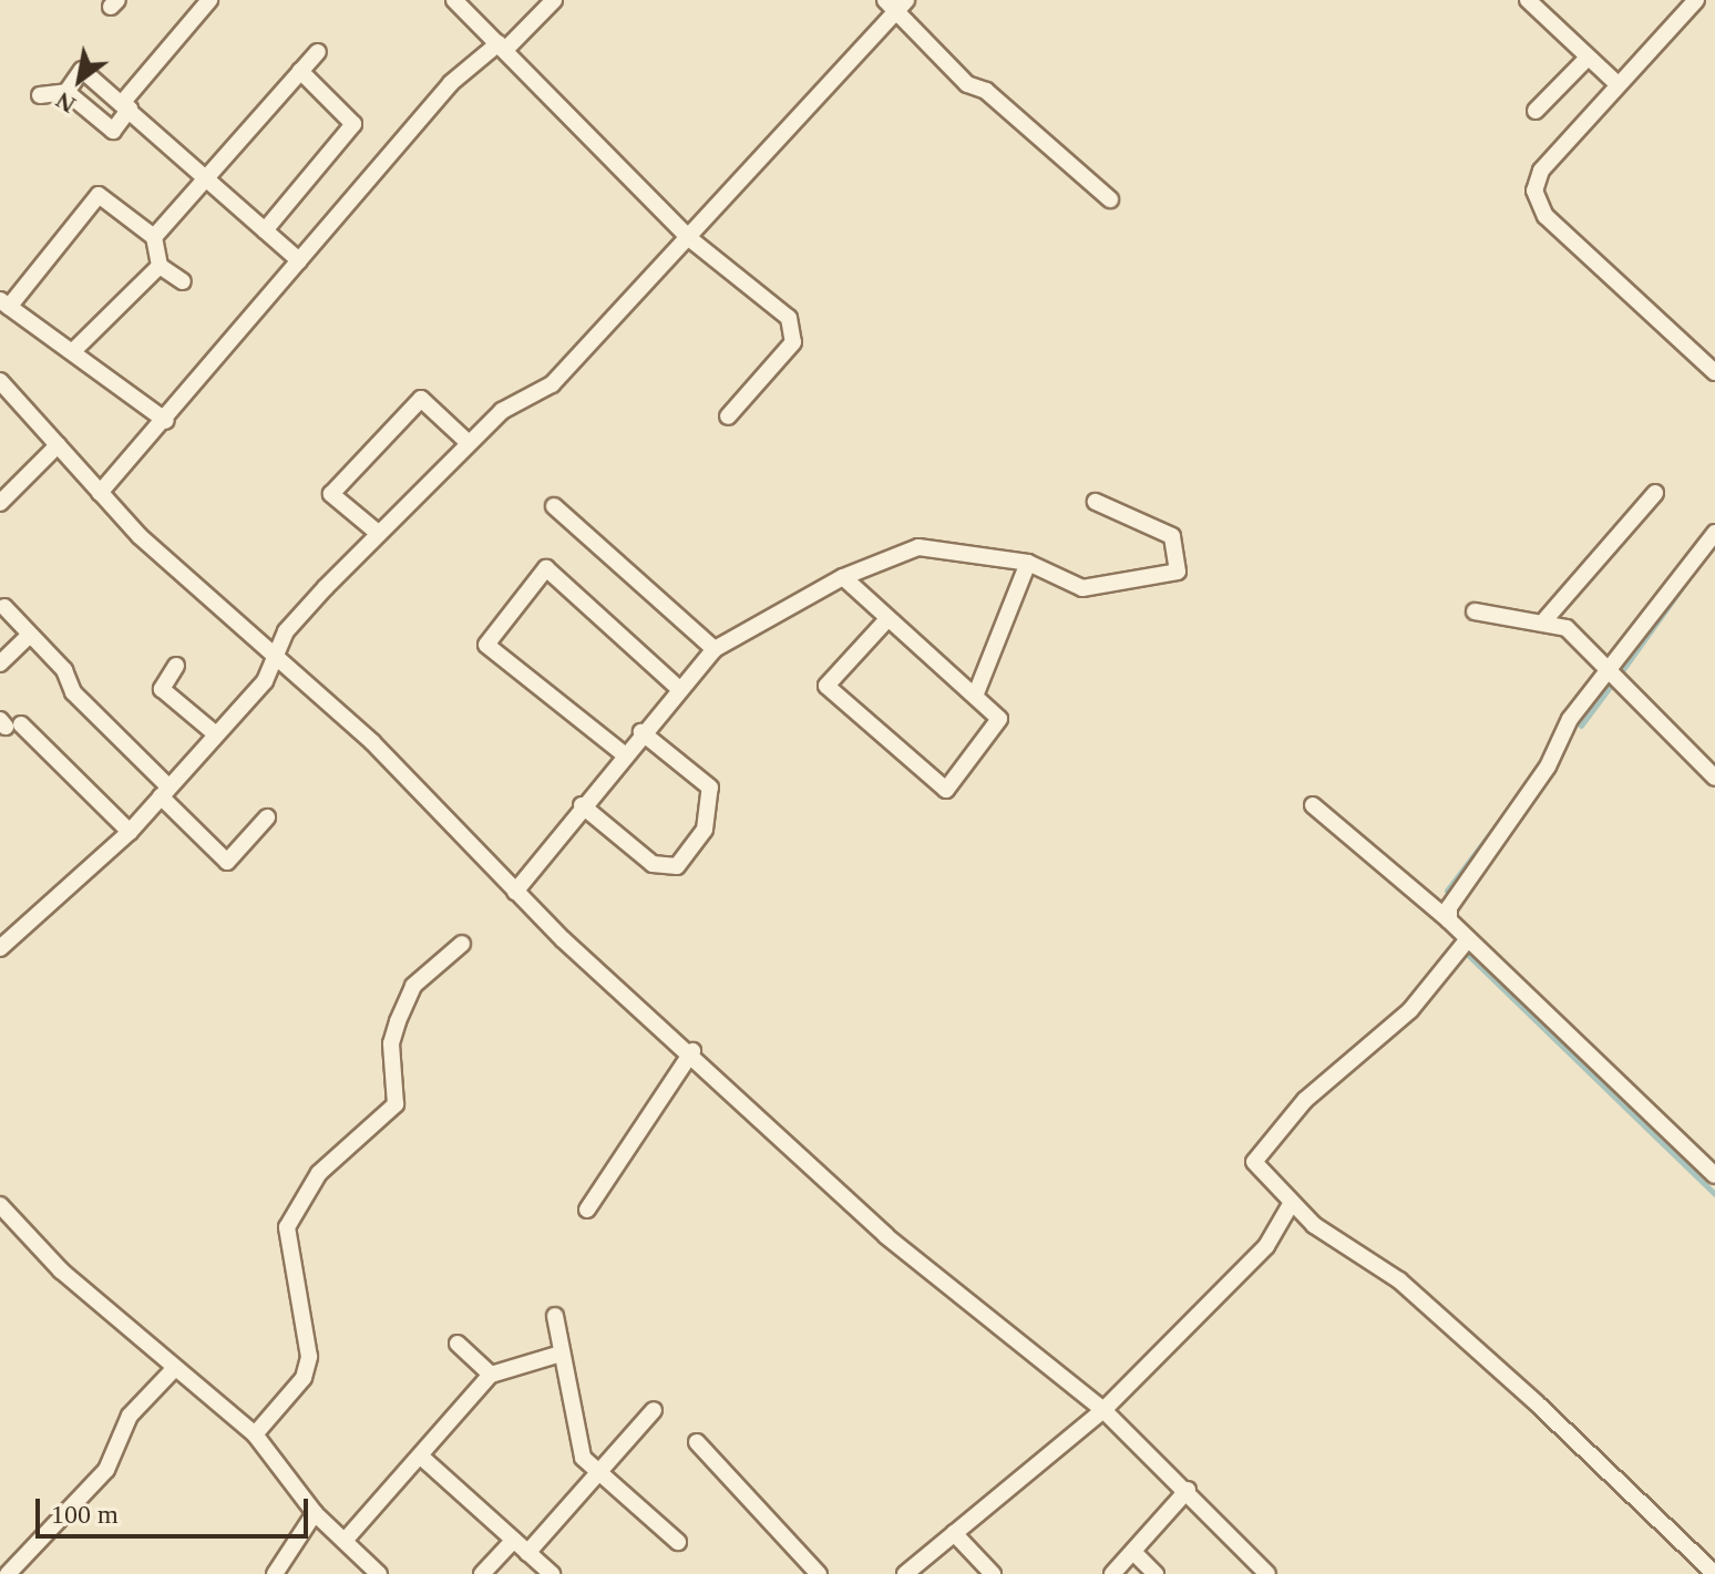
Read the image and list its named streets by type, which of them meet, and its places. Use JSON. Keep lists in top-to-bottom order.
{
  "scale_bar": "100 m",
  "north": "bottom left"
}
